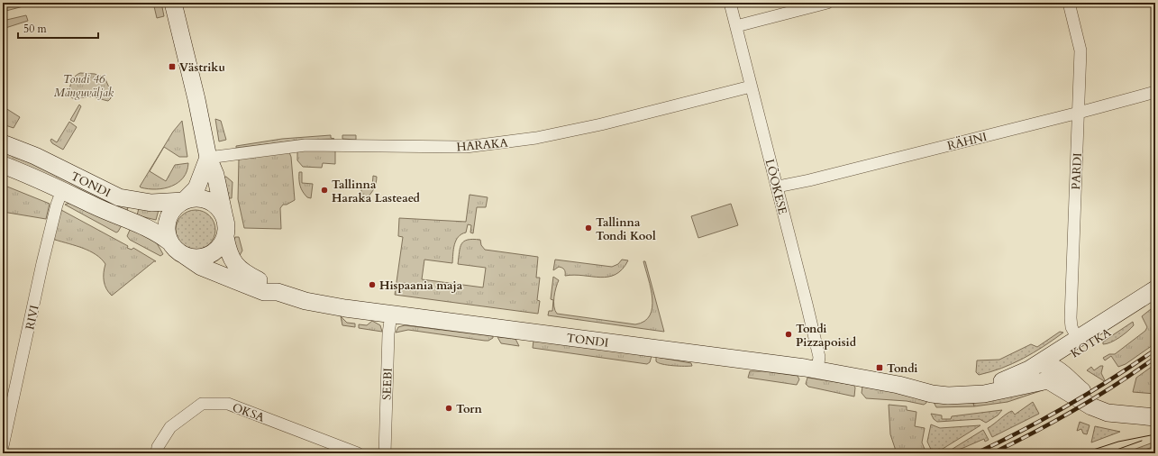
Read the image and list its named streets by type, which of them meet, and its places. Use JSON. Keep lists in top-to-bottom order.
{
  "streets": {
    "street": [
      "RÄHNI",
      "HARAKA",
      "PARDI",
      "TONDI",
      "LÕOKESE",
      "RIVI",
      "KOTKA",
      "SEEBI",
      "OKSA"
    ]
  },
  "crossings": [
    ["RÄHNI", "PARDI"],
    ["RÄHNI", "LÕOKESE"],
    ["HARAKA", "LÕOKESE"],
    ["PARDI", "TONDI"],
    ["TONDI", "LÕOKESE"],
    ["TONDI", "RIVI"],
    ["TONDI", "KOTKA"],
    ["TONDI", "SEEBI"]
  ],
  "parks": ["Tondi 46 Mänguväljak"],
  "places": {
    "transit": ["Västriku", "Tondi"],
    "other": [
      "Tallinna Haraka Lasteaed",
      "Tallinna Tondi Kool",
      "Hispaania maja",
      "Tondi Pizzapoisid",
      "Torn"
    ]
  },
  "scale_bar": "50 m"
}
